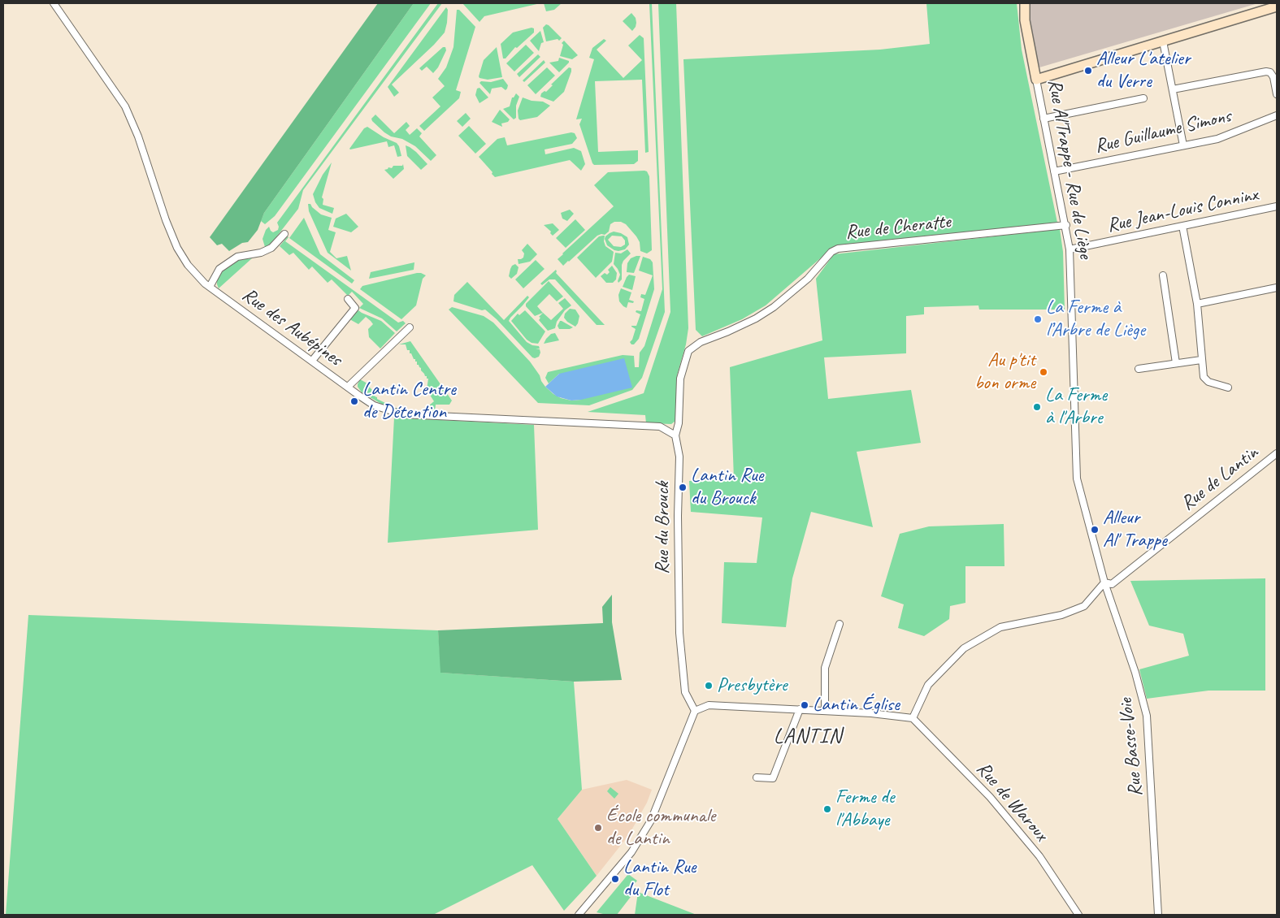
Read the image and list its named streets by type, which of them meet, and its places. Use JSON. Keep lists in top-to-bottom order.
{
  "streets": {
    "street": [
      "Rue Guillaume Simons",
      "Rue Al'Trappe - Rue de Liège",
      "Rue Jean-Louis Conninx",
      "Rue de Cheratte",
      "Rue des Aubépines",
      "Rue de Lantin",
      "Rue du Brouck",
      "Rue Basse-Voie",
      "Rue de Waroux"
    ]
  },
  "crossings": [
    ["Rue Guillaume Simons", "Rue Al'Trappe - Rue de Liège"],
    ["Rue Al'Trappe - Rue de Liège", "Rue Jean-Louis Conninx"],
    ["Rue Al'Trappe - Rue de Liège", "Rue de Cheratte"],
    ["Rue Al'Trappe - Rue de Liège", "Rue de Lantin"],
    ["Rue Al'Trappe - Rue de Liège", "Rue Basse-Voie"],
    ["Rue de Cheratte", "Rue du Brouck"],
    ["Rue des Aubépines", "Rue du Brouck"],
    ["Rue de Lantin", "Rue Basse-Voie"]
  ],
  "districts": ["LANTIN"],
  "places": [
    "Alleur L'atelier du Verre",
    "La Ferme à l’Arbre de Liège",
    "Au p'tit bon orme",
    "Lantin Centre de Détention",
    "La Ferme à l'Arbre",
    "Lantin Rue du Brouck",
    "Alleur Al' Trappe",
    "Presbytère",
    "Lantin Église",
    "Ferme de l'Abbaye",
    "École communale de Lantin",
    "Lantin Rue du Flot"
  ]
}
